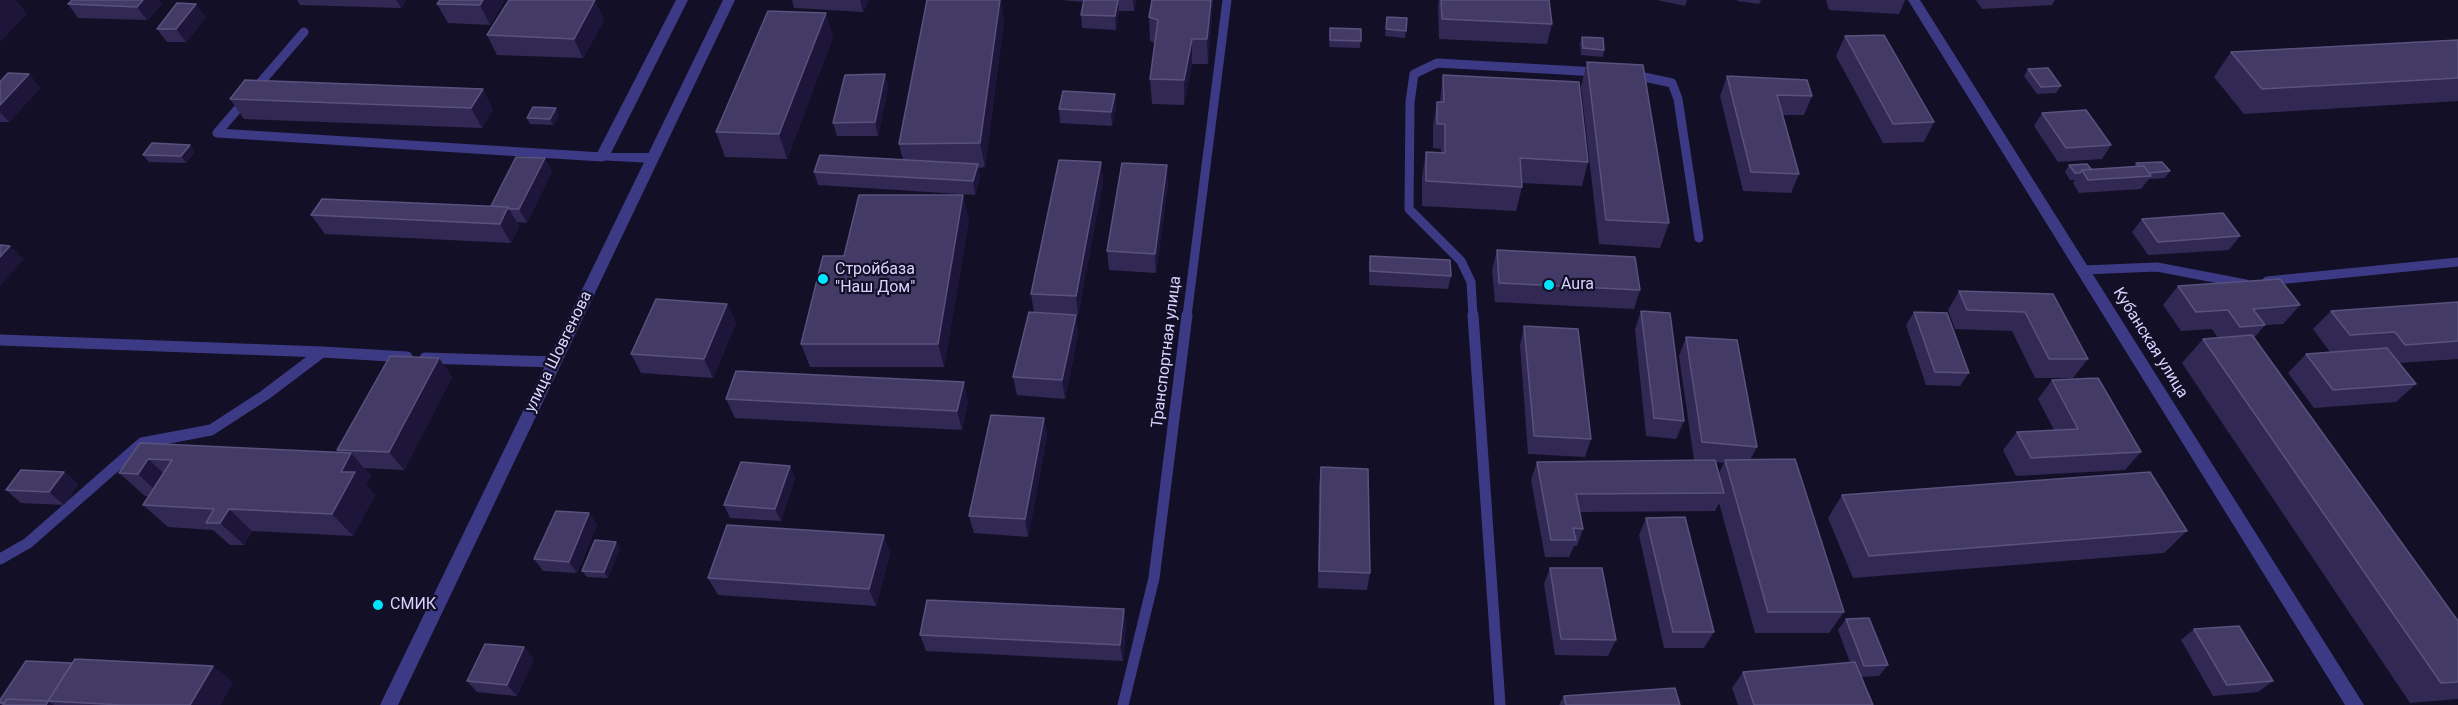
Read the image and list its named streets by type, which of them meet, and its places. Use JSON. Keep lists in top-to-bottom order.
{
  "streets": {
    "street": ["Кубанская улица", "улица Шовгенова"],
    "lane": ["Транспортная улица"]
  },
  "places": ["Стройбаза \"Наш Дом\"", "Aura", "СМИК"]
}
